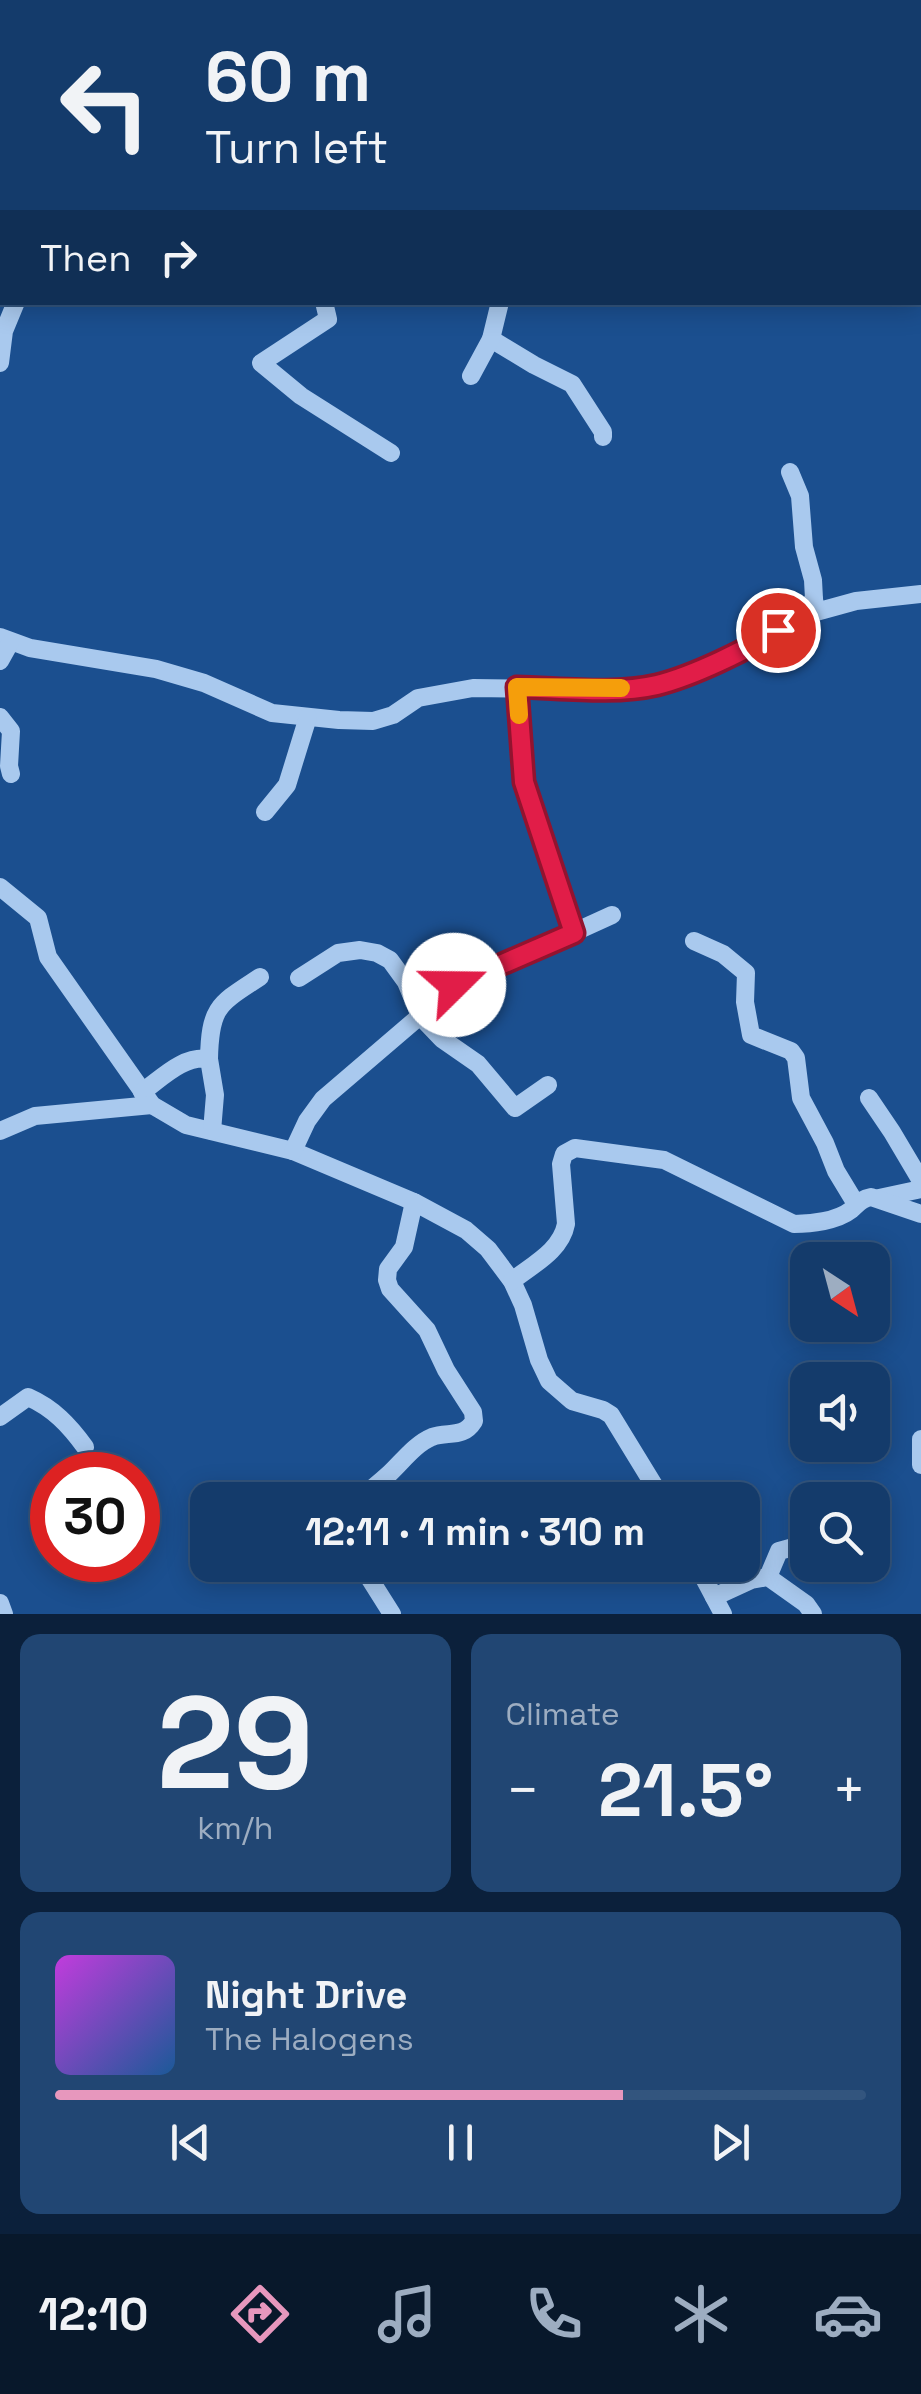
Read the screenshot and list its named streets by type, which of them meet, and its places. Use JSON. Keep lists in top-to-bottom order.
{
  "north": "bottom right",
  "page": {
    "turn": ["60 m", "Turn left"],
    "then": "Then",
    "limit": "30",
    "trip": "12:11 · 1 min · 310 m",
    "tile": [
      ["29", "km/h"],
      "Climate"
    ],
    "heat": ["−", "21.5°", "+"],
    "song": ["Night Drive", "The Halogens"],
    "tabs": "12:10"
  }
}
